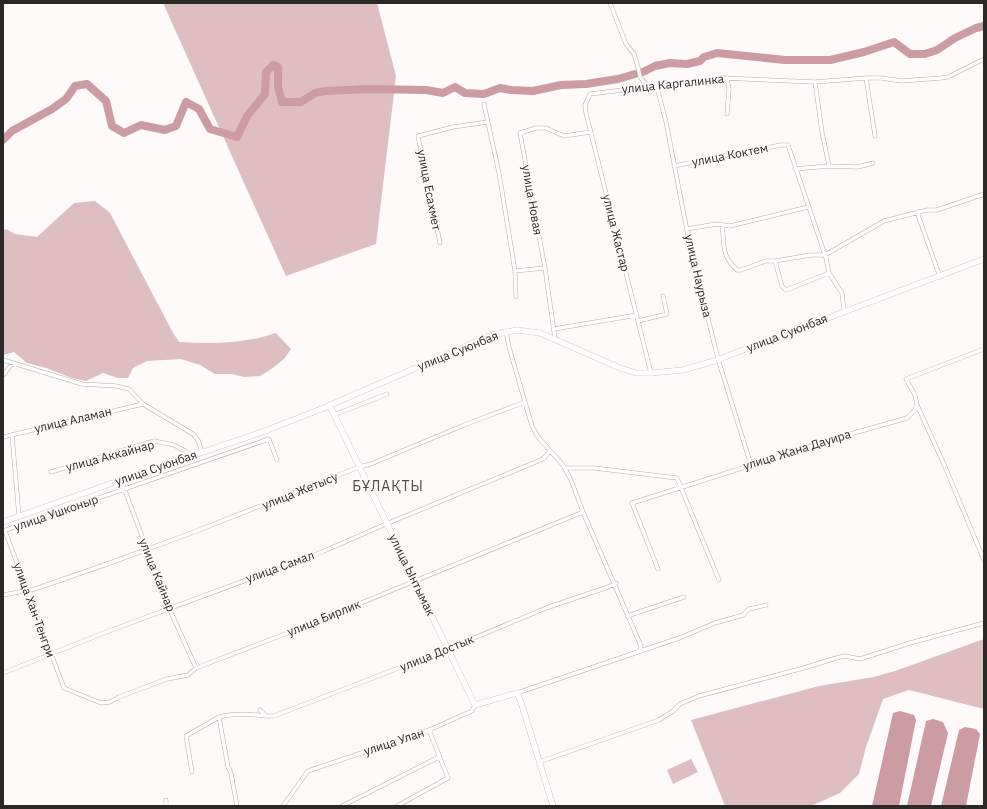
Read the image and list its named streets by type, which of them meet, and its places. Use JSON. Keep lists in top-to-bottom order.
{
  "streets": {
    "main road": ["улица Суюнбая", "улица Ынтымак"],
    "street": [
      "улица Каргалинка",
      "улица Коктем",
      "улица Есахмет",
      "улица Новая",
      "улица Жастар",
      "улица Наурыза",
      "улица Аламан",
      "улица Жана Дауира",
      "улица Аккайнар",
      "улица Жетысу",
      "улица Ушконыр",
      "улица Самал",
      "улица Кайнар",
      "улица Хан-Тенгри",
      "улица Бирлик",
      "улица Достык",
      "улица Улан"
    ]
  },
  "crossings": [
    ["улица Каргалинка", "улица Жастар"],
    ["улица Каргалинка", "улица Наурыза"],
    ["улица Коктем", "улица Наурыза"],
    ["улица Новая", "улица Жастар"],
    ["улица Новая", "улица Суюнбая"],
    ["улица Жастар", "улица Суюнбая"],
    ["улица Наурыза", "улица Суюнбая"],
    ["улица Наурыза", "улица Жана Дауира"],
    ["улица Суюнбая", "улица Аккайнар"],
    ["улица Суюнбая", "улица Кайнар"],
    ["улица Суюнбая", "улица Ынтымак"],
    ["улица Жетысу", "улица Кайнар"],
    ["улица Жетысу", "улица Ынтымак"],
    ["улица Жетысу", "улица Хан-Тенгри"],
    ["улица Ушконыр", "улица Кайнар"],
    ["улица Ушконыр", "улица Хан-Тенгри"],
    ["улица Самал", "улица Кайнар"],
    ["улица Самал", "улица Ынтымак"],
    ["улица Самал", "улица Хан-Тенгри"],
    ["улица Кайнар", "улица Бирлик"],
    ["улица Ынтымак", "улица Бирлик"],
    ["улица Ынтымак", "улица Достык"],
    ["улица Ынтымак", "улица Улан"],
    ["улица Хан-Тенгри", "улица Бирлик"]
  ],
  "districts": ["БҰЛАҚТЫ"]
}
